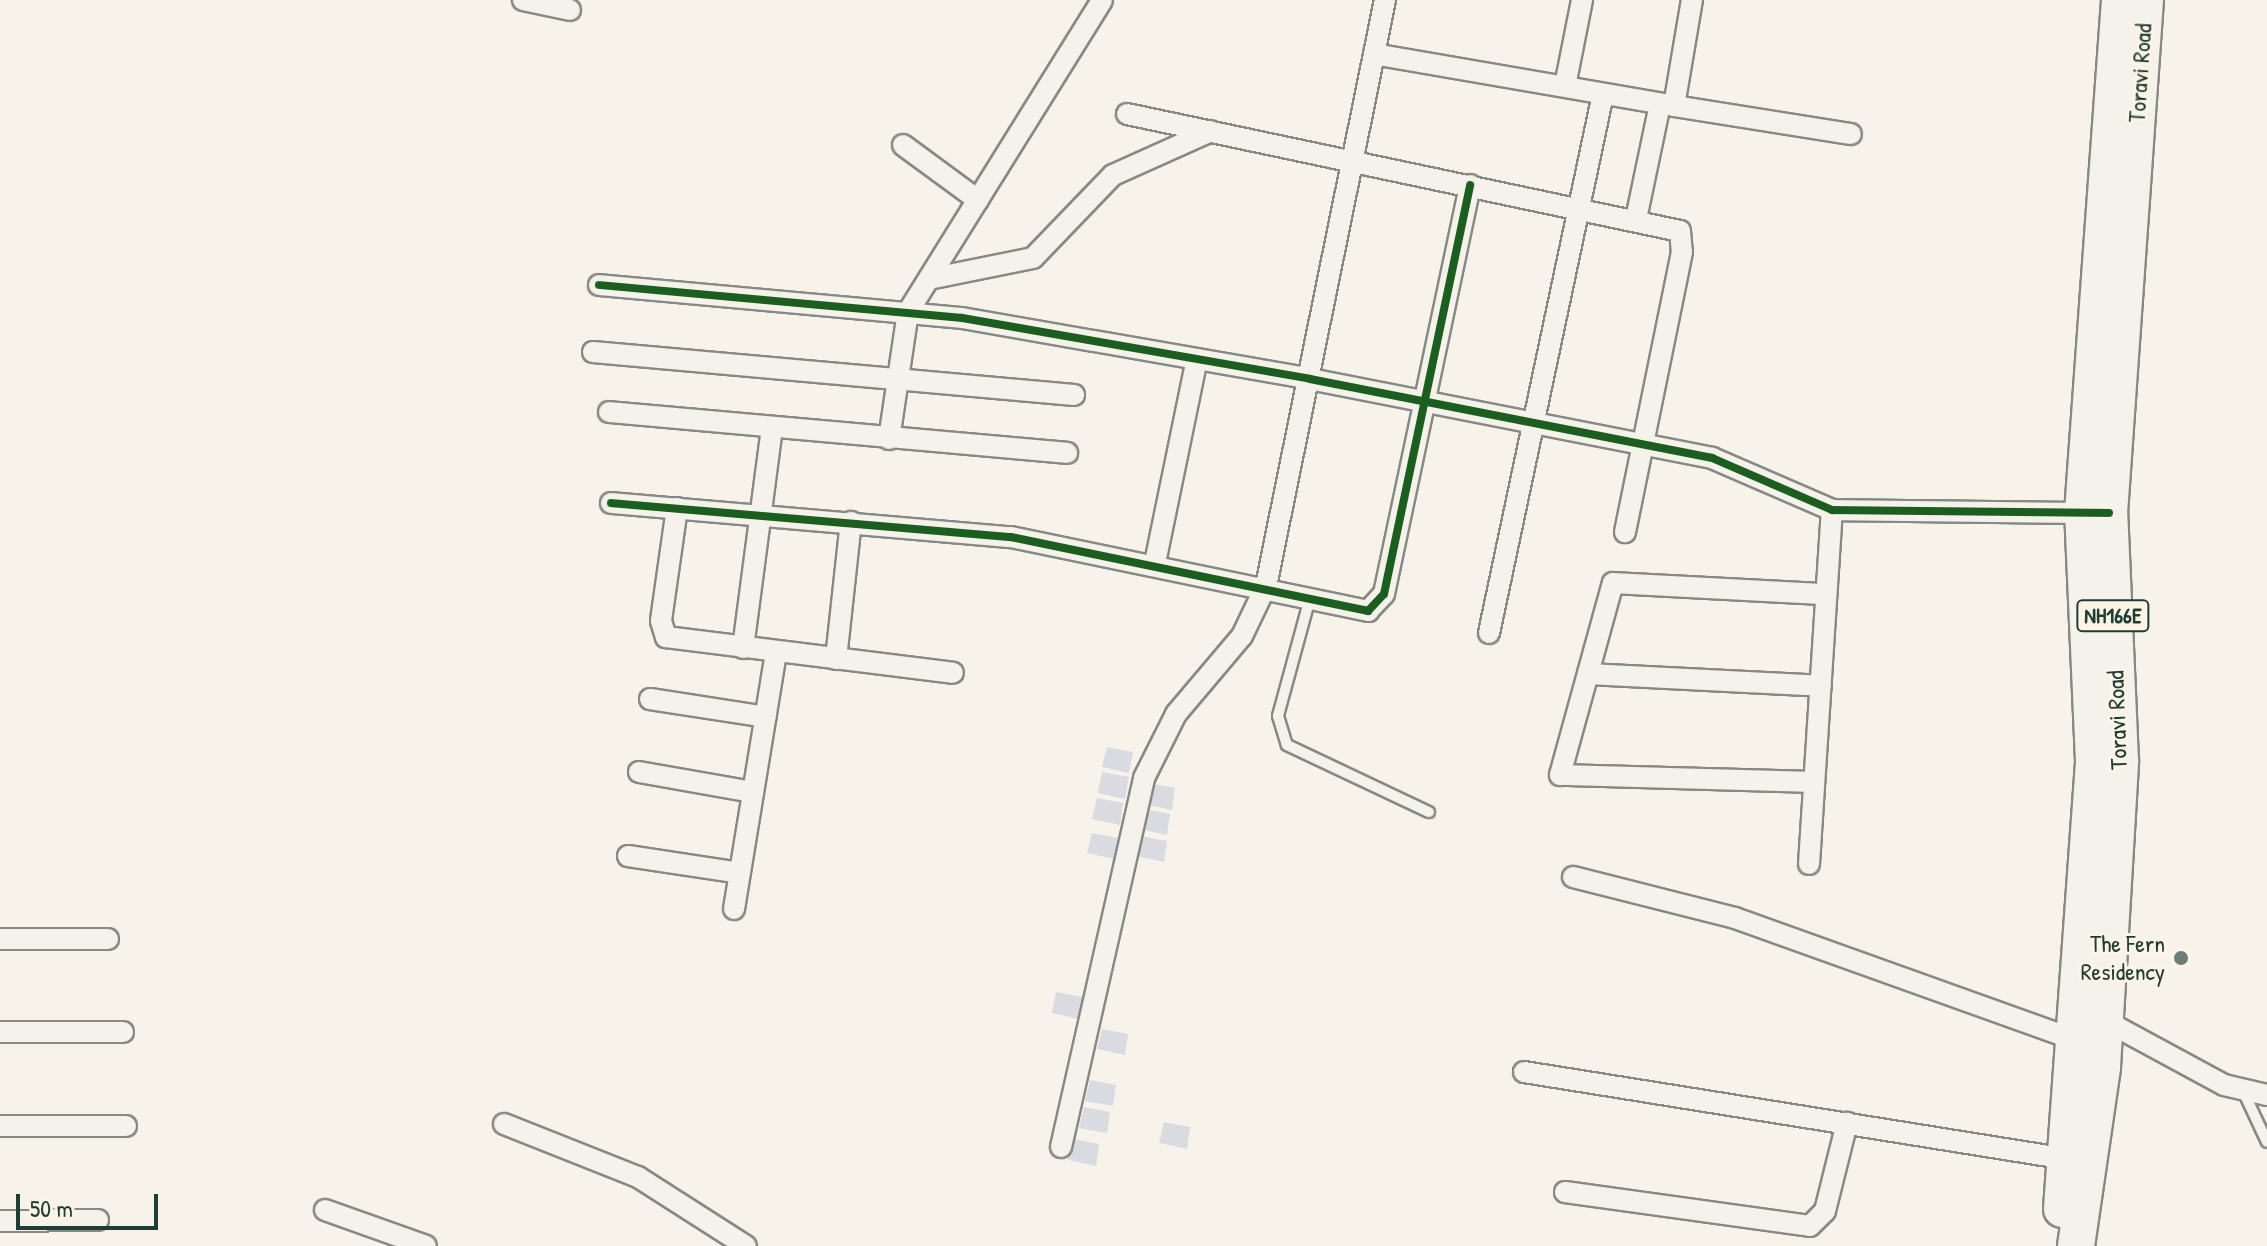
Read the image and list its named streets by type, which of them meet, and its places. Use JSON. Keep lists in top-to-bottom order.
{
  "streets": {
    "highway": ["Toravi Road", "NH166E"]
  },
  "places": ["The Fern Residency"],
  "scale_bar": "50 m"
}
